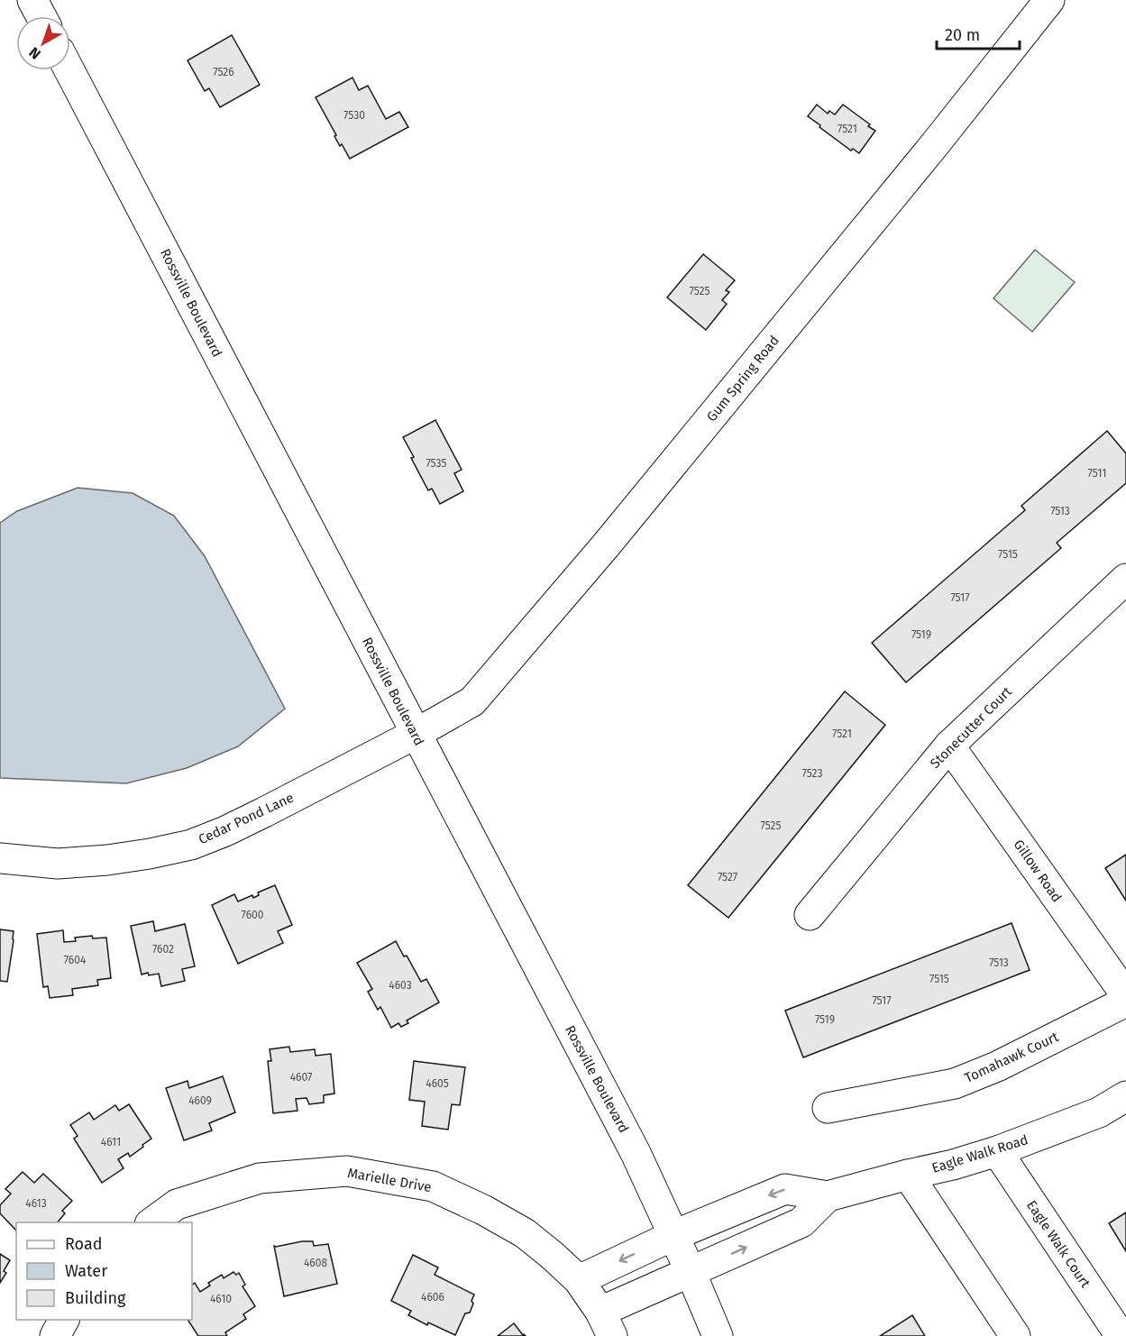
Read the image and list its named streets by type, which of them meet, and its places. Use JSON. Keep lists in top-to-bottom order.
{
  "streets": {
    "street": [
      "Rossville Boulevard",
      "Gum Spring Road",
      "Stonecutter Court",
      "Cedar Pond Lane",
      "Gillow Road",
      "Tomahawk Court",
      "Eagle Walk Road",
      "Marielle Drive",
      "Eagle Walk Court"
    ]
  },
  "crossings": [
    ["Rossville Boulevard", "Gum Spring Road"],
    ["Rossville Boulevard", "Cedar Pond Lane"],
    ["Rossville Boulevard", "Eagle Walk Road"],
    ["Rossville Boulevard", "Marielle Drive"],
    ["Gum Spring Road", "Cedar Pond Lane"],
    ["Stonecutter Court", "Gillow Road"],
    ["Eagle Walk Road", "Marielle Drive"],
    ["Eagle Walk Road", "Eagle Walk Court"]
  ],
  "house_numbers": [
    "7526",
    "7530",
    "7521",
    "7525",
    "7535",
    "7511",
    "7513",
    "7515",
    "7517",
    "7519",
    "7521",
    "7523",
    "7525",
    "7527",
    "7600",
    "7602",
    "7604",
    "7513",
    "7515",
    "4603",
    "7517",
    "7519",
    "4607",
    "4605",
    "4609",
    "4611",
    "4613",
    "4608",
    "4606",
    "4610"
  ],
  "legend": ["Road", "Water", "Building"],
  "scale_bar": "20 m",
  "north": "bottom left"
}
